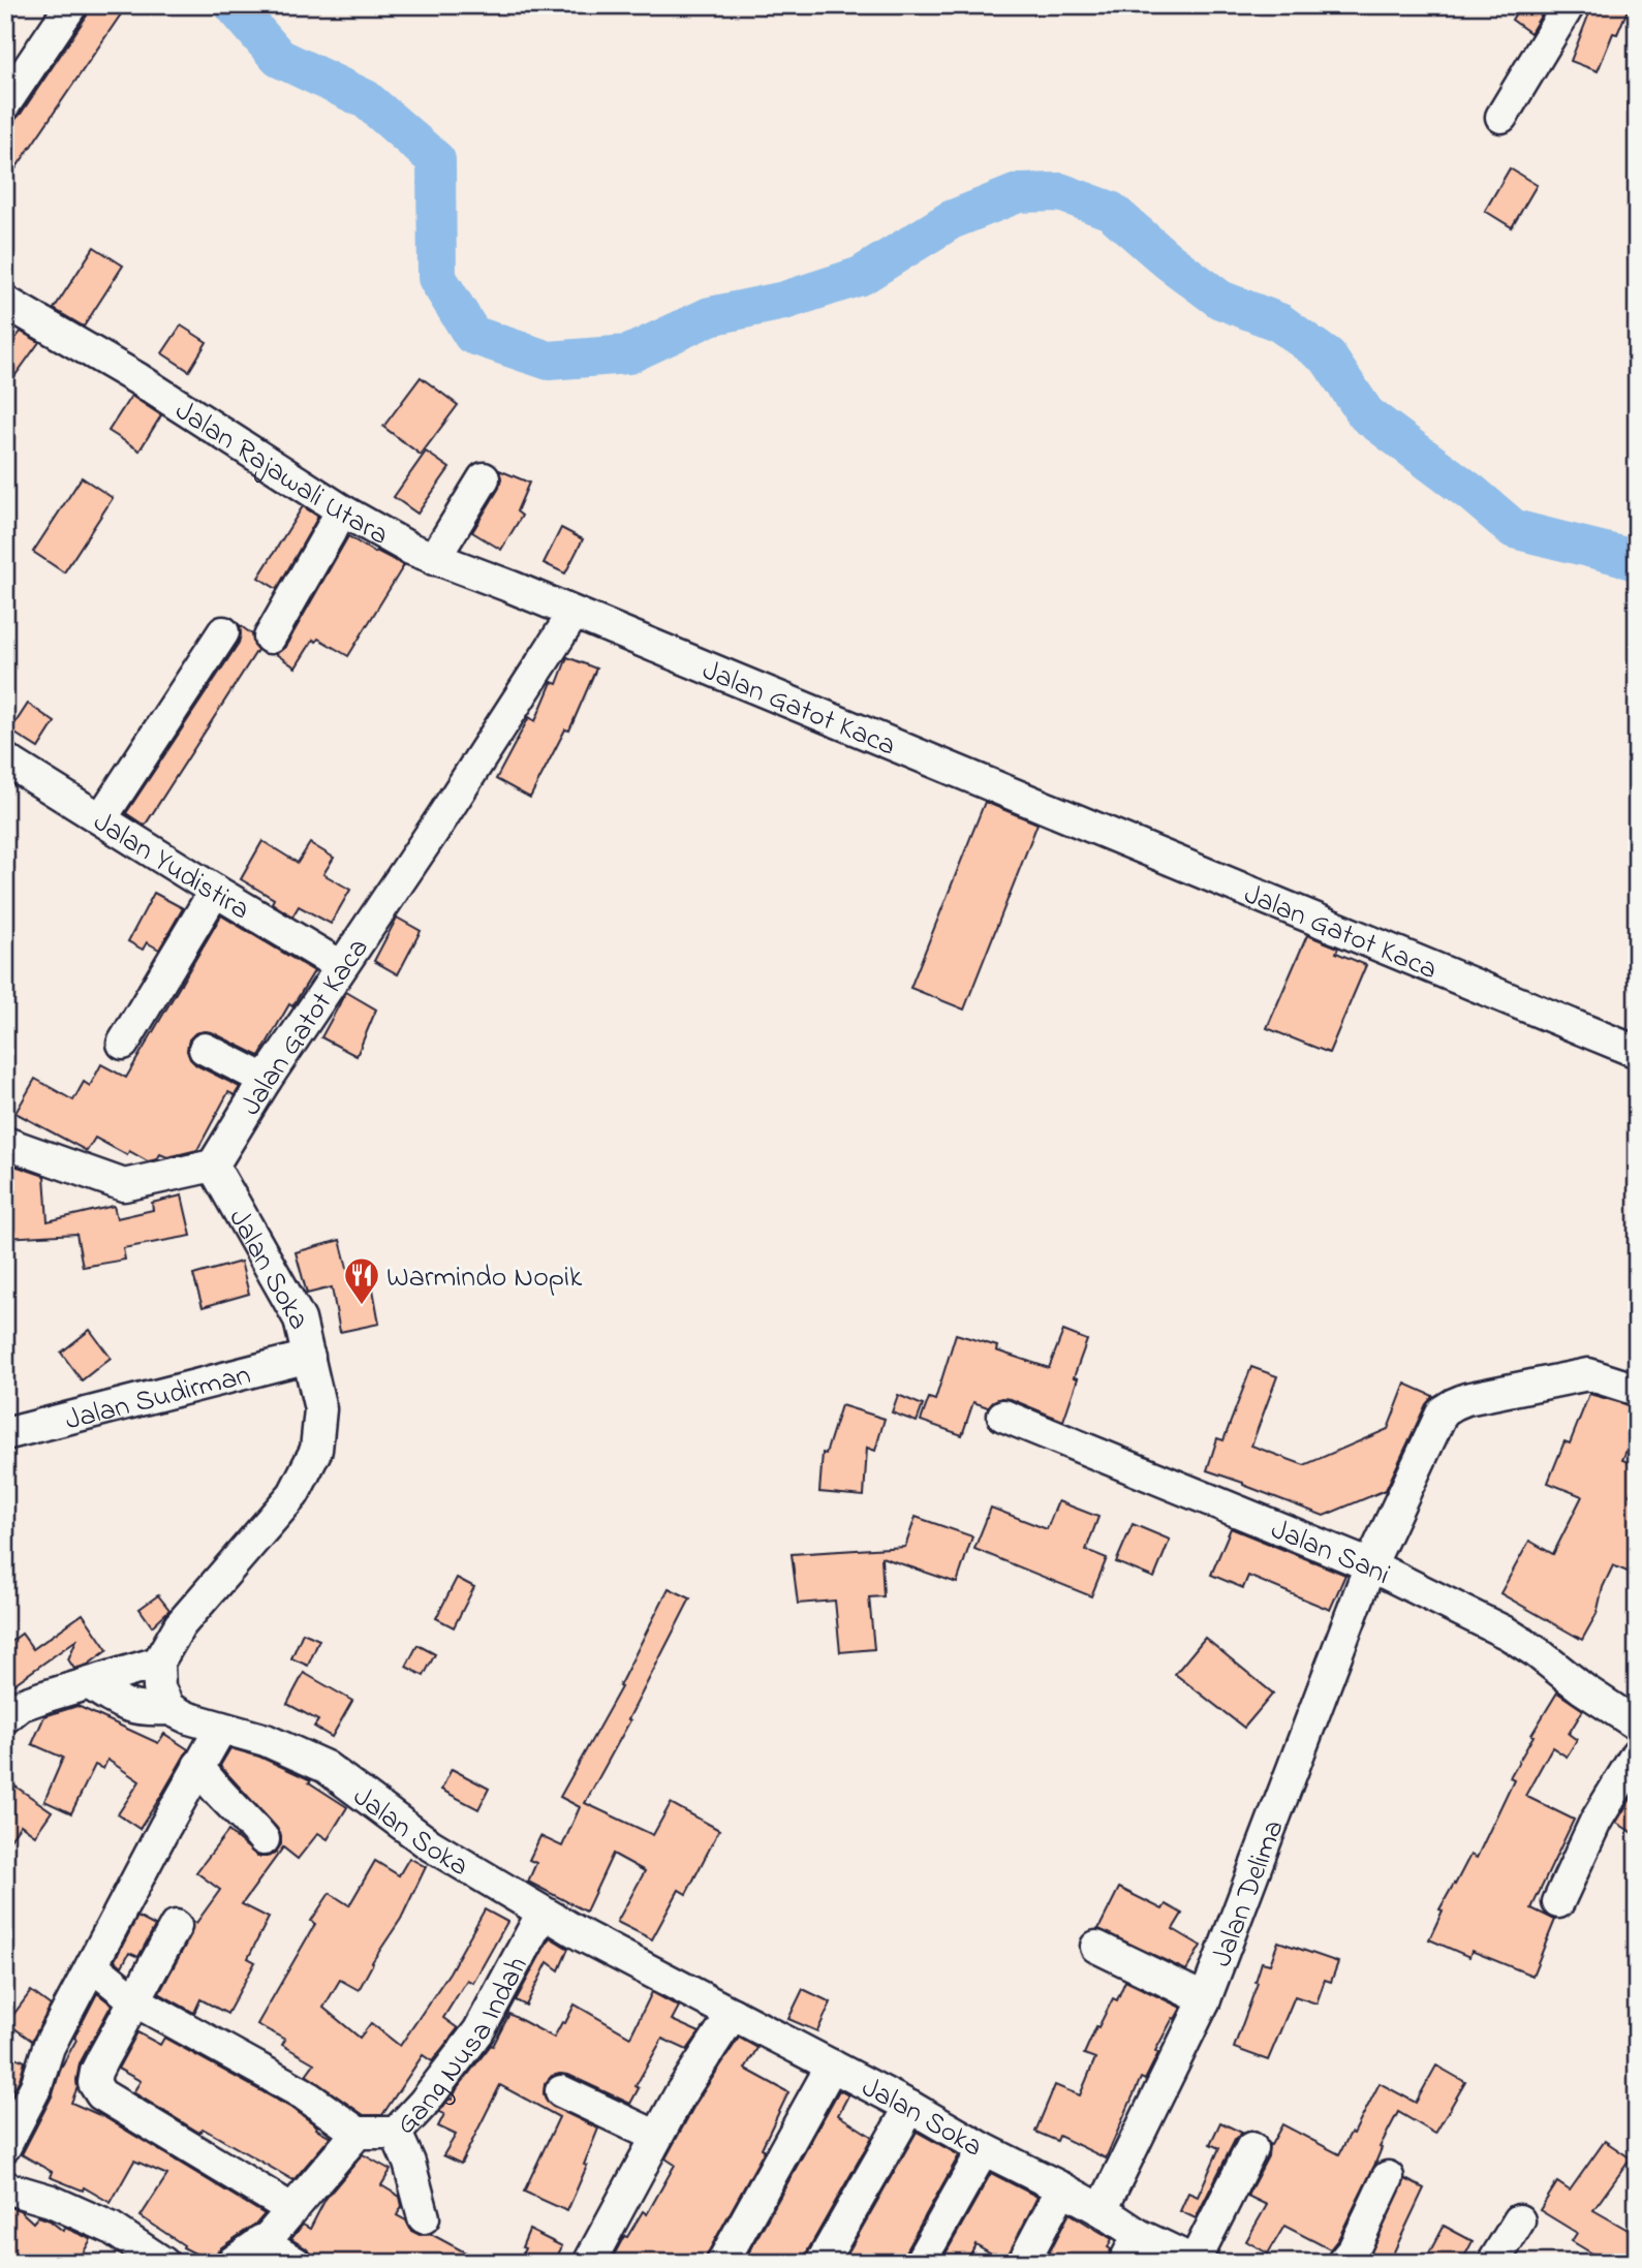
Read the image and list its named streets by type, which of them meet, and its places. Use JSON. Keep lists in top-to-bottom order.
{
  "streets": {
    "street": [
      "Jalan Rajawali Utara",
      "Jalan Gatot Kaca",
      "Jalan Yudistira",
      "Jalan Soka",
      "Jalan Sudirman",
      "Jalan Sani",
      "Jalan Delima",
      "Gang Nusa Indah"
    ]
  },
  "crossings": [
    ["Jalan Rajawali Utara", "Jalan Gatot Kaca"],
    ["Jalan Gatot Kaca", "Jalan Yudistira"],
    ["Jalan Gatot Kaca", "Jalan Soka"],
    ["Jalan Soka", "Jalan Sudirman"],
    ["Jalan Soka", "Jalan Delima"],
    ["Jalan Soka", "Gang Nusa Indah"],
    ["Jalan Sani", "Jalan Delima"]
  ],
  "places": {
    "restaurant": ["Warmindo Nopik"]
  }
}
